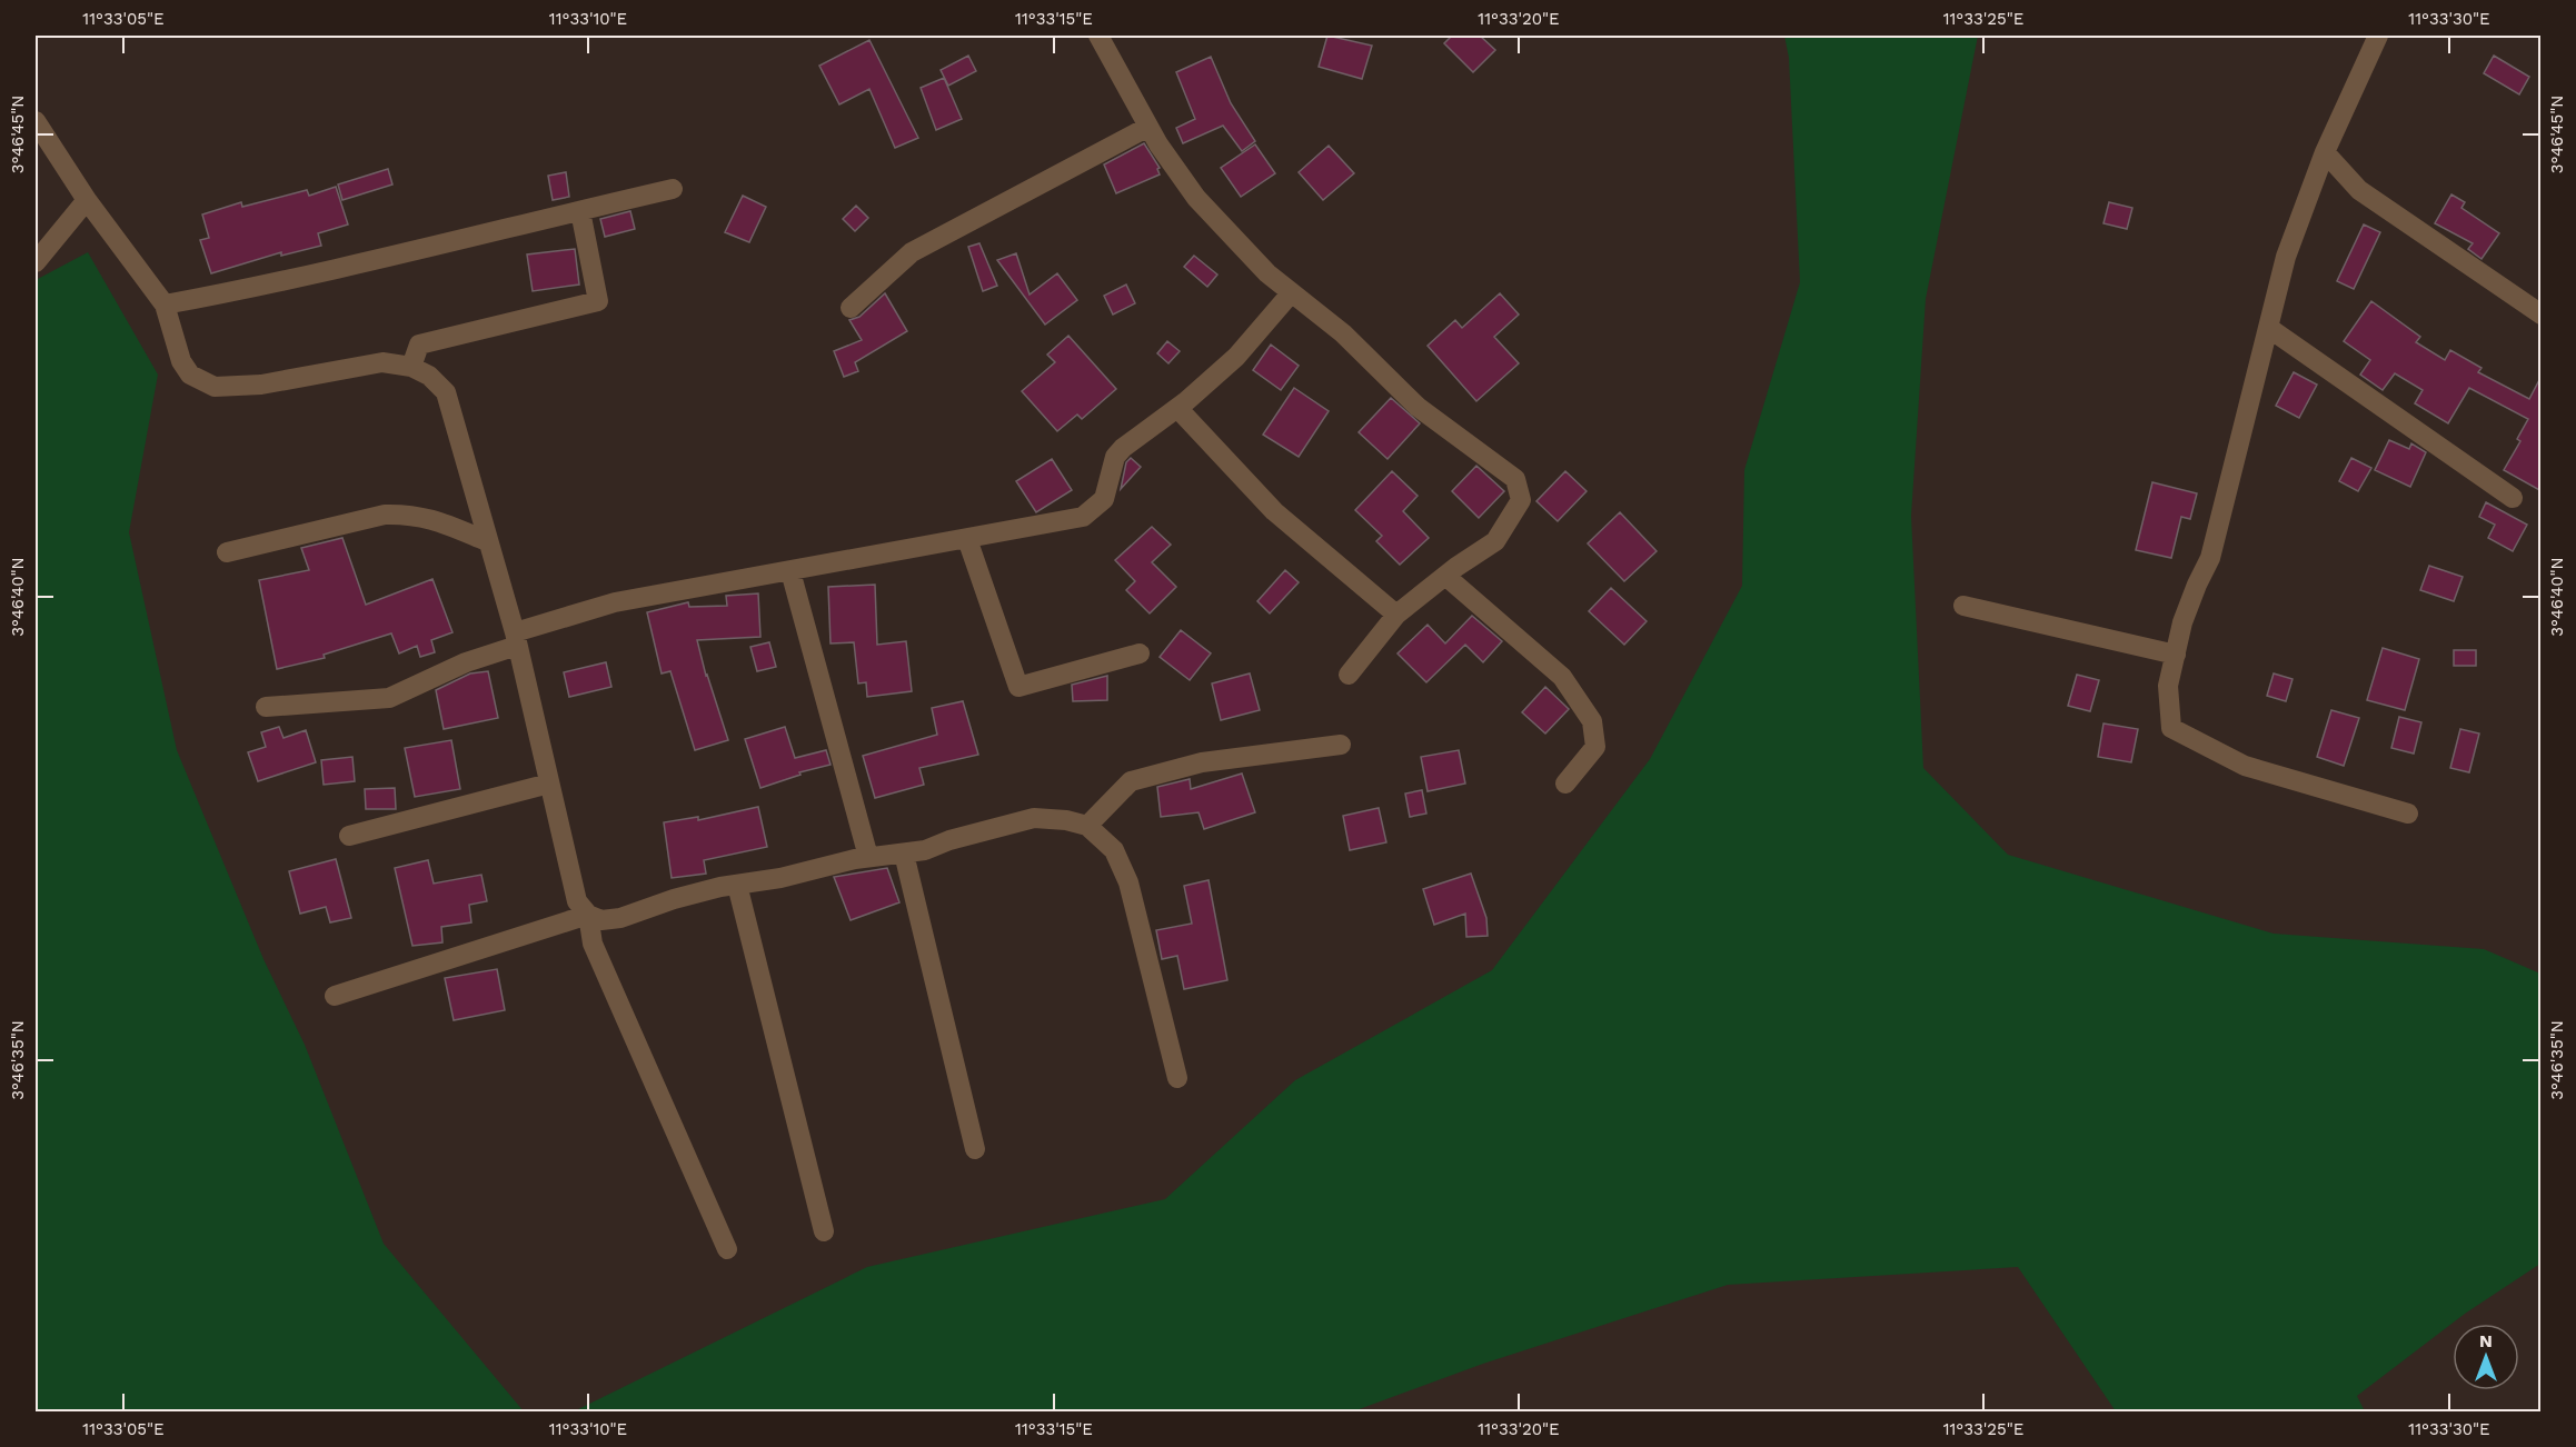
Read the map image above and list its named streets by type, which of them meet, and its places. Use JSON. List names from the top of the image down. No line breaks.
{"north":"top","coordinates":["11°33'05\"E","11°33'10\"E","11°33'15\"E","11°33'20\"E","11°33'25\"E","11°33'30\"E","3°46'45\"N","3°46'40\"N","3°46'35\"N"]}
